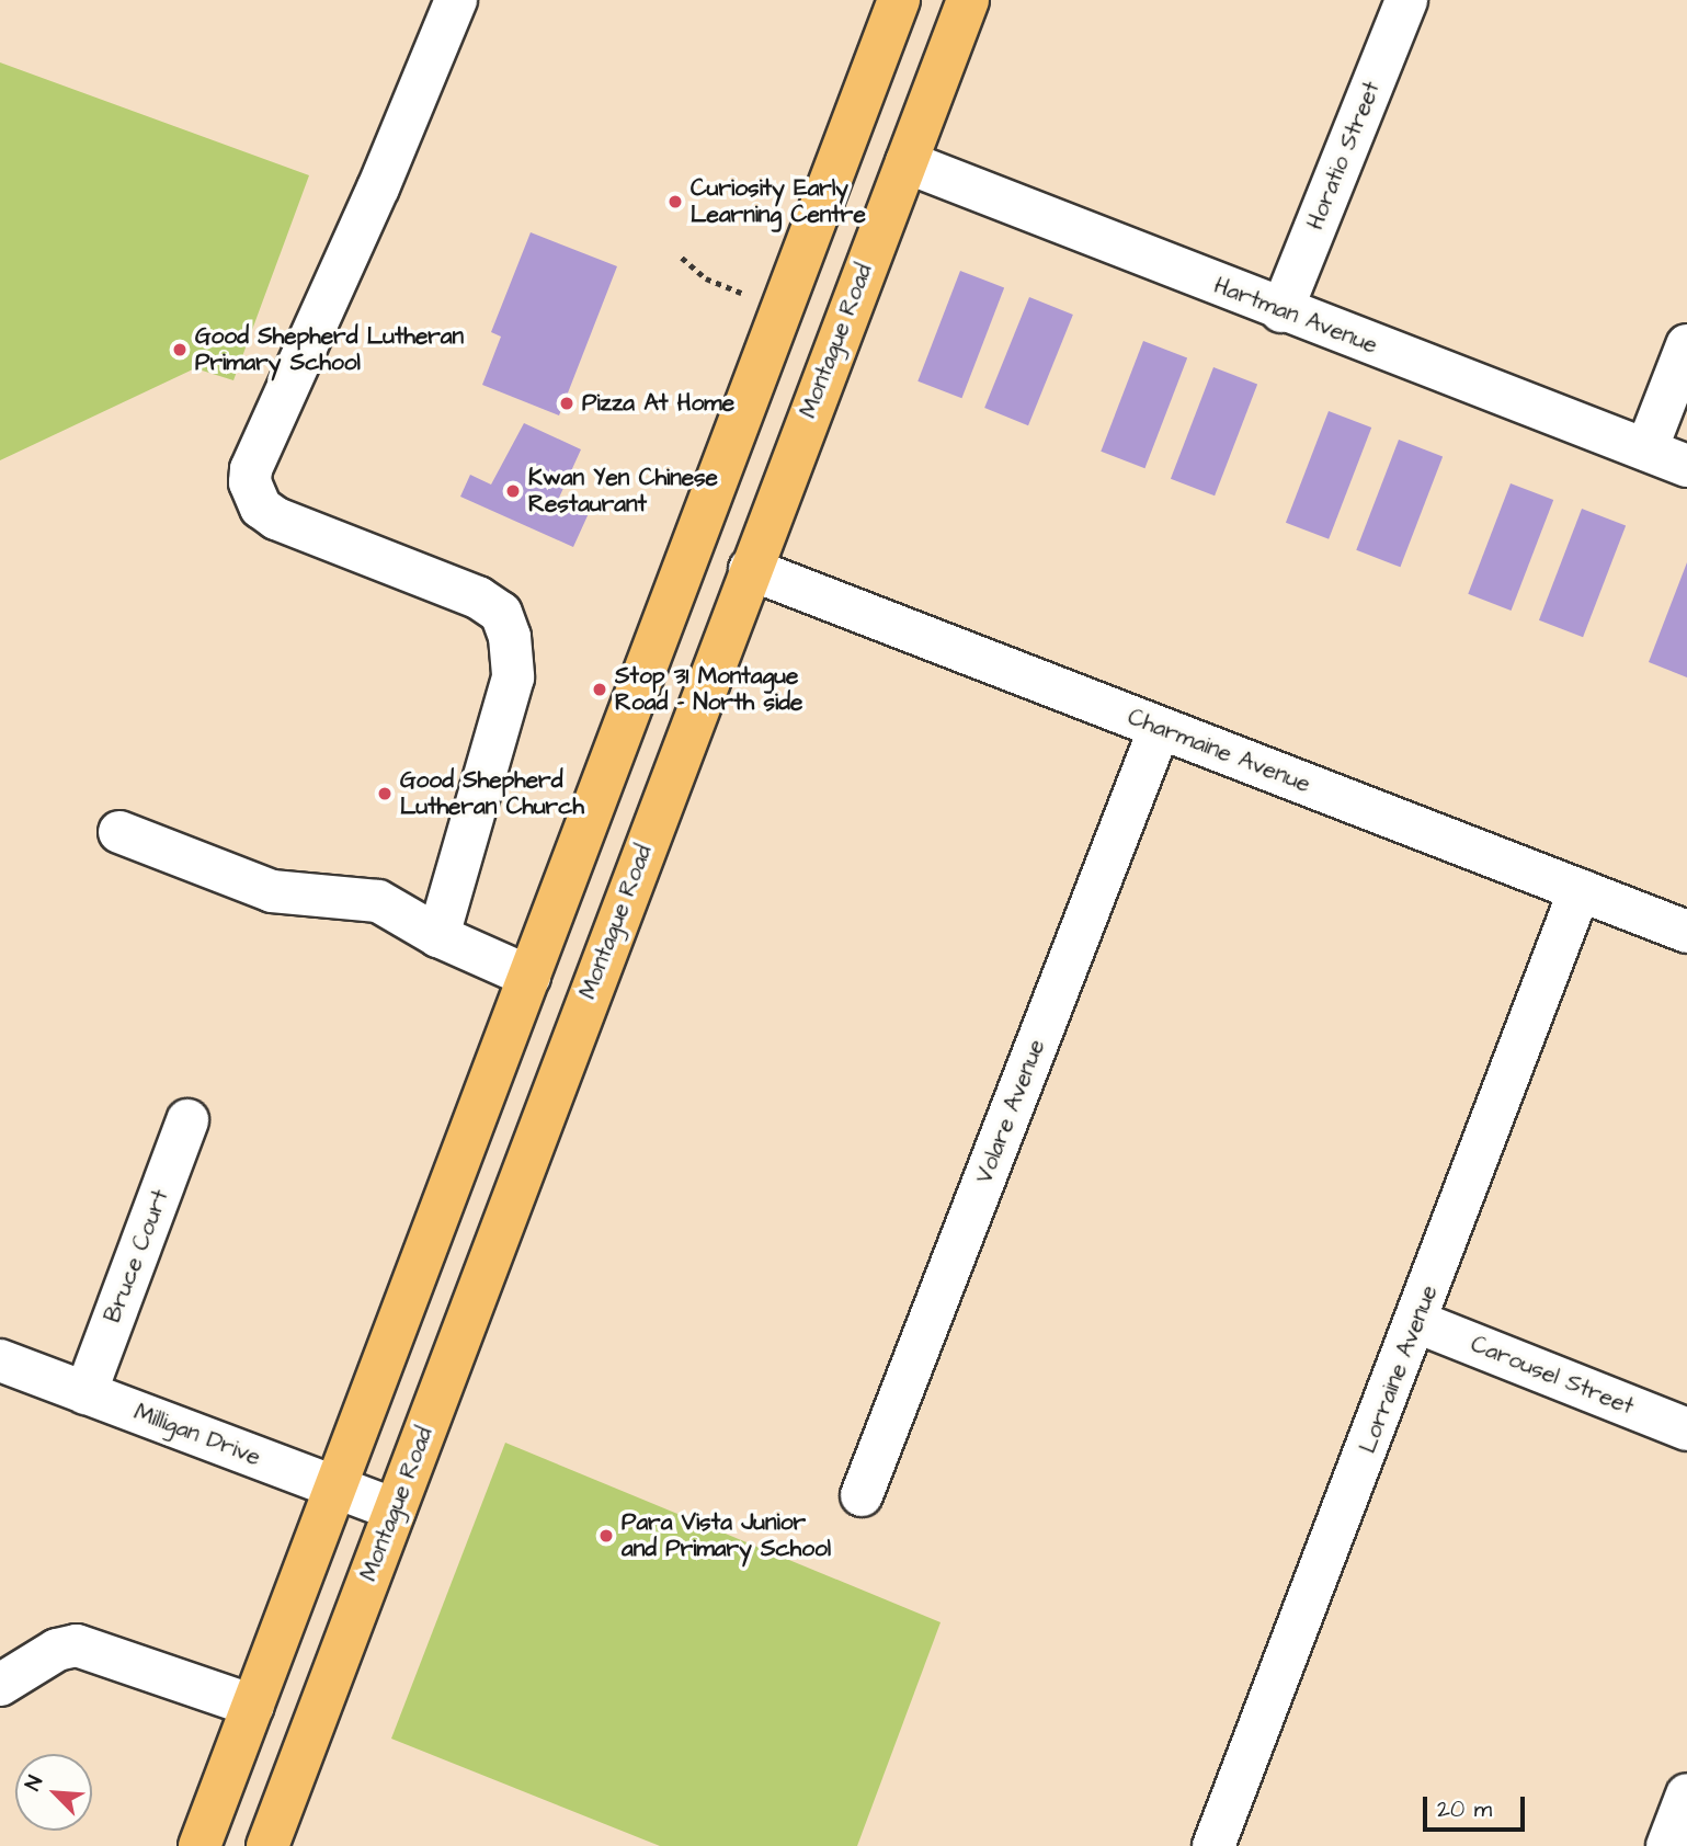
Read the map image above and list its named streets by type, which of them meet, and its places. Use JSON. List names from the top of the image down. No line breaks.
{"streets":{"main road":["Montague Road"],"street":["Horatio Street","Hartman Avenue","Charmaine Avenue","Volare Avenue","Bruce Court","Lorraine Avenue","Carousel Street","Milligan Drive"]},"crossings":[["Horatio Street","Hartman Avenue"],["Hartman Avenue","Montague Road"],["Montague Road","Charmaine Avenue"],["Montague Road","Milligan Drive"],["Charmaine Avenue","Volare Avenue"],["Charmaine Avenue","Lorraine Avenue"],["Bruce Court","Milligan Drive"],["Lorraine Avenue","Carousel Street"]],"places":["Curiosity Early Learning Centre","Good Shepherd Lutheran Primary School","Pizza At Home","Kwan Yen Chinese Restaurant","Stop 31 Montague Road - North side","Good Shepherd Lutheran Church","Para Vista Junior and Primary School"],"scale_bar":"20 m","north":"top left"}
